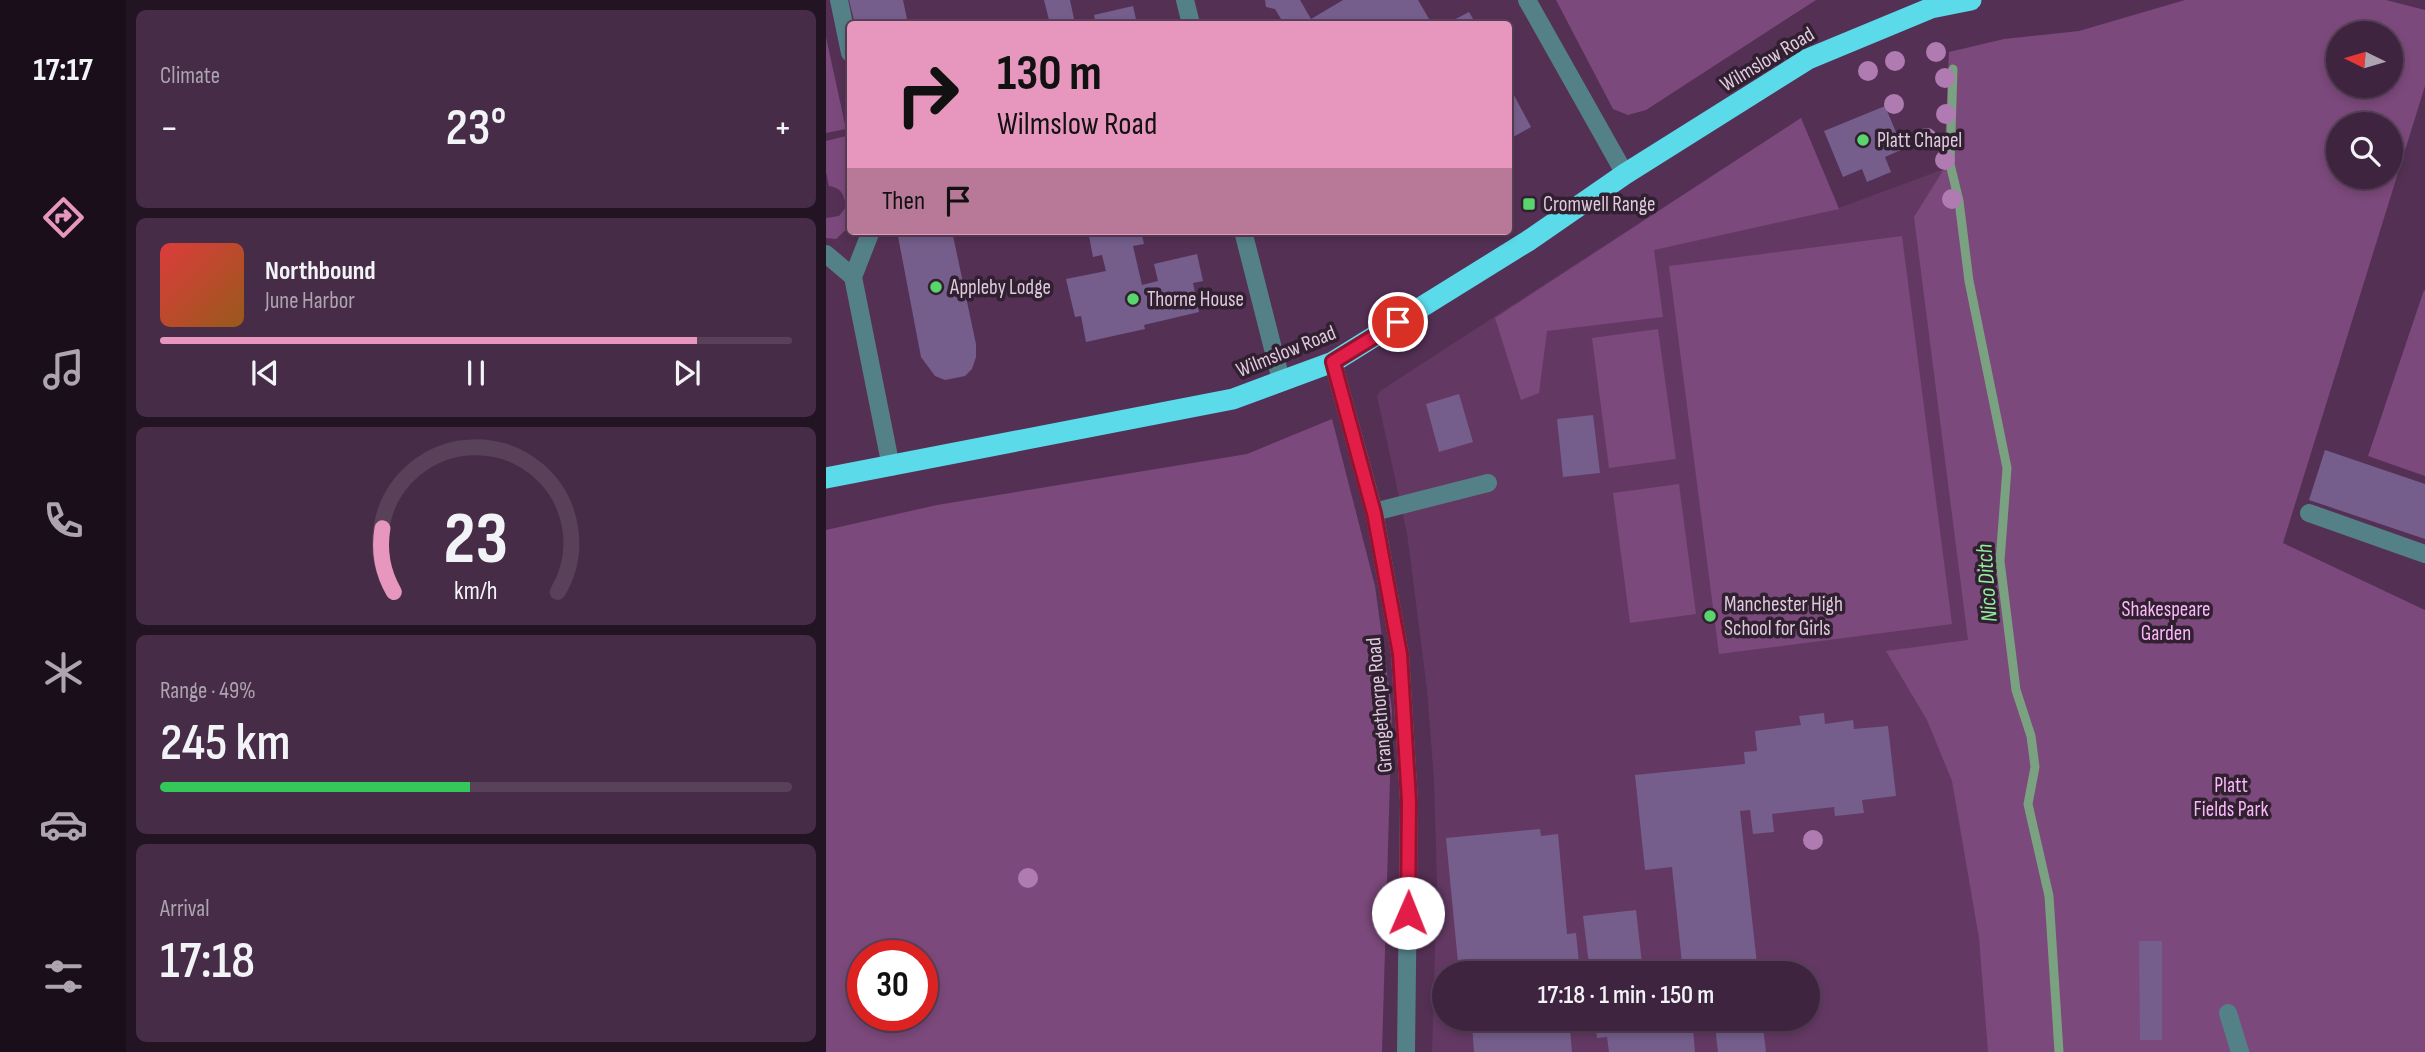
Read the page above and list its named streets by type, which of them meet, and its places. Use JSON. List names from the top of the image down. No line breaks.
{"streets":{"highway":["Wilmslow Road"],"street":["Grangethorpe Road"]},"crossings":[["Wilmslow Road","Grangethorpe Road"]],"water":["Nico Ditch"],"parks":["Shakespeare Garden","Platt Fields Park"],"places":{"other":["Platt Chapel","Appleby Lodge","Thorne House","Manchester High School for Girls"],"transit":["Cromwell Range"]},"north":"left","page":{"tabs":"17:17","tile":["Climate",["Range · 49%","245 km"],["Arrival","17:18"]],"turn":["130 m","Wilmslow Road"],"heat":["−","23°","+"],"then":"Then","song":["Northbound","June Harbor"],"limit":"30","trip":"17:18 · 1 min · 150 m","gauge":["23","km/h"]}}
